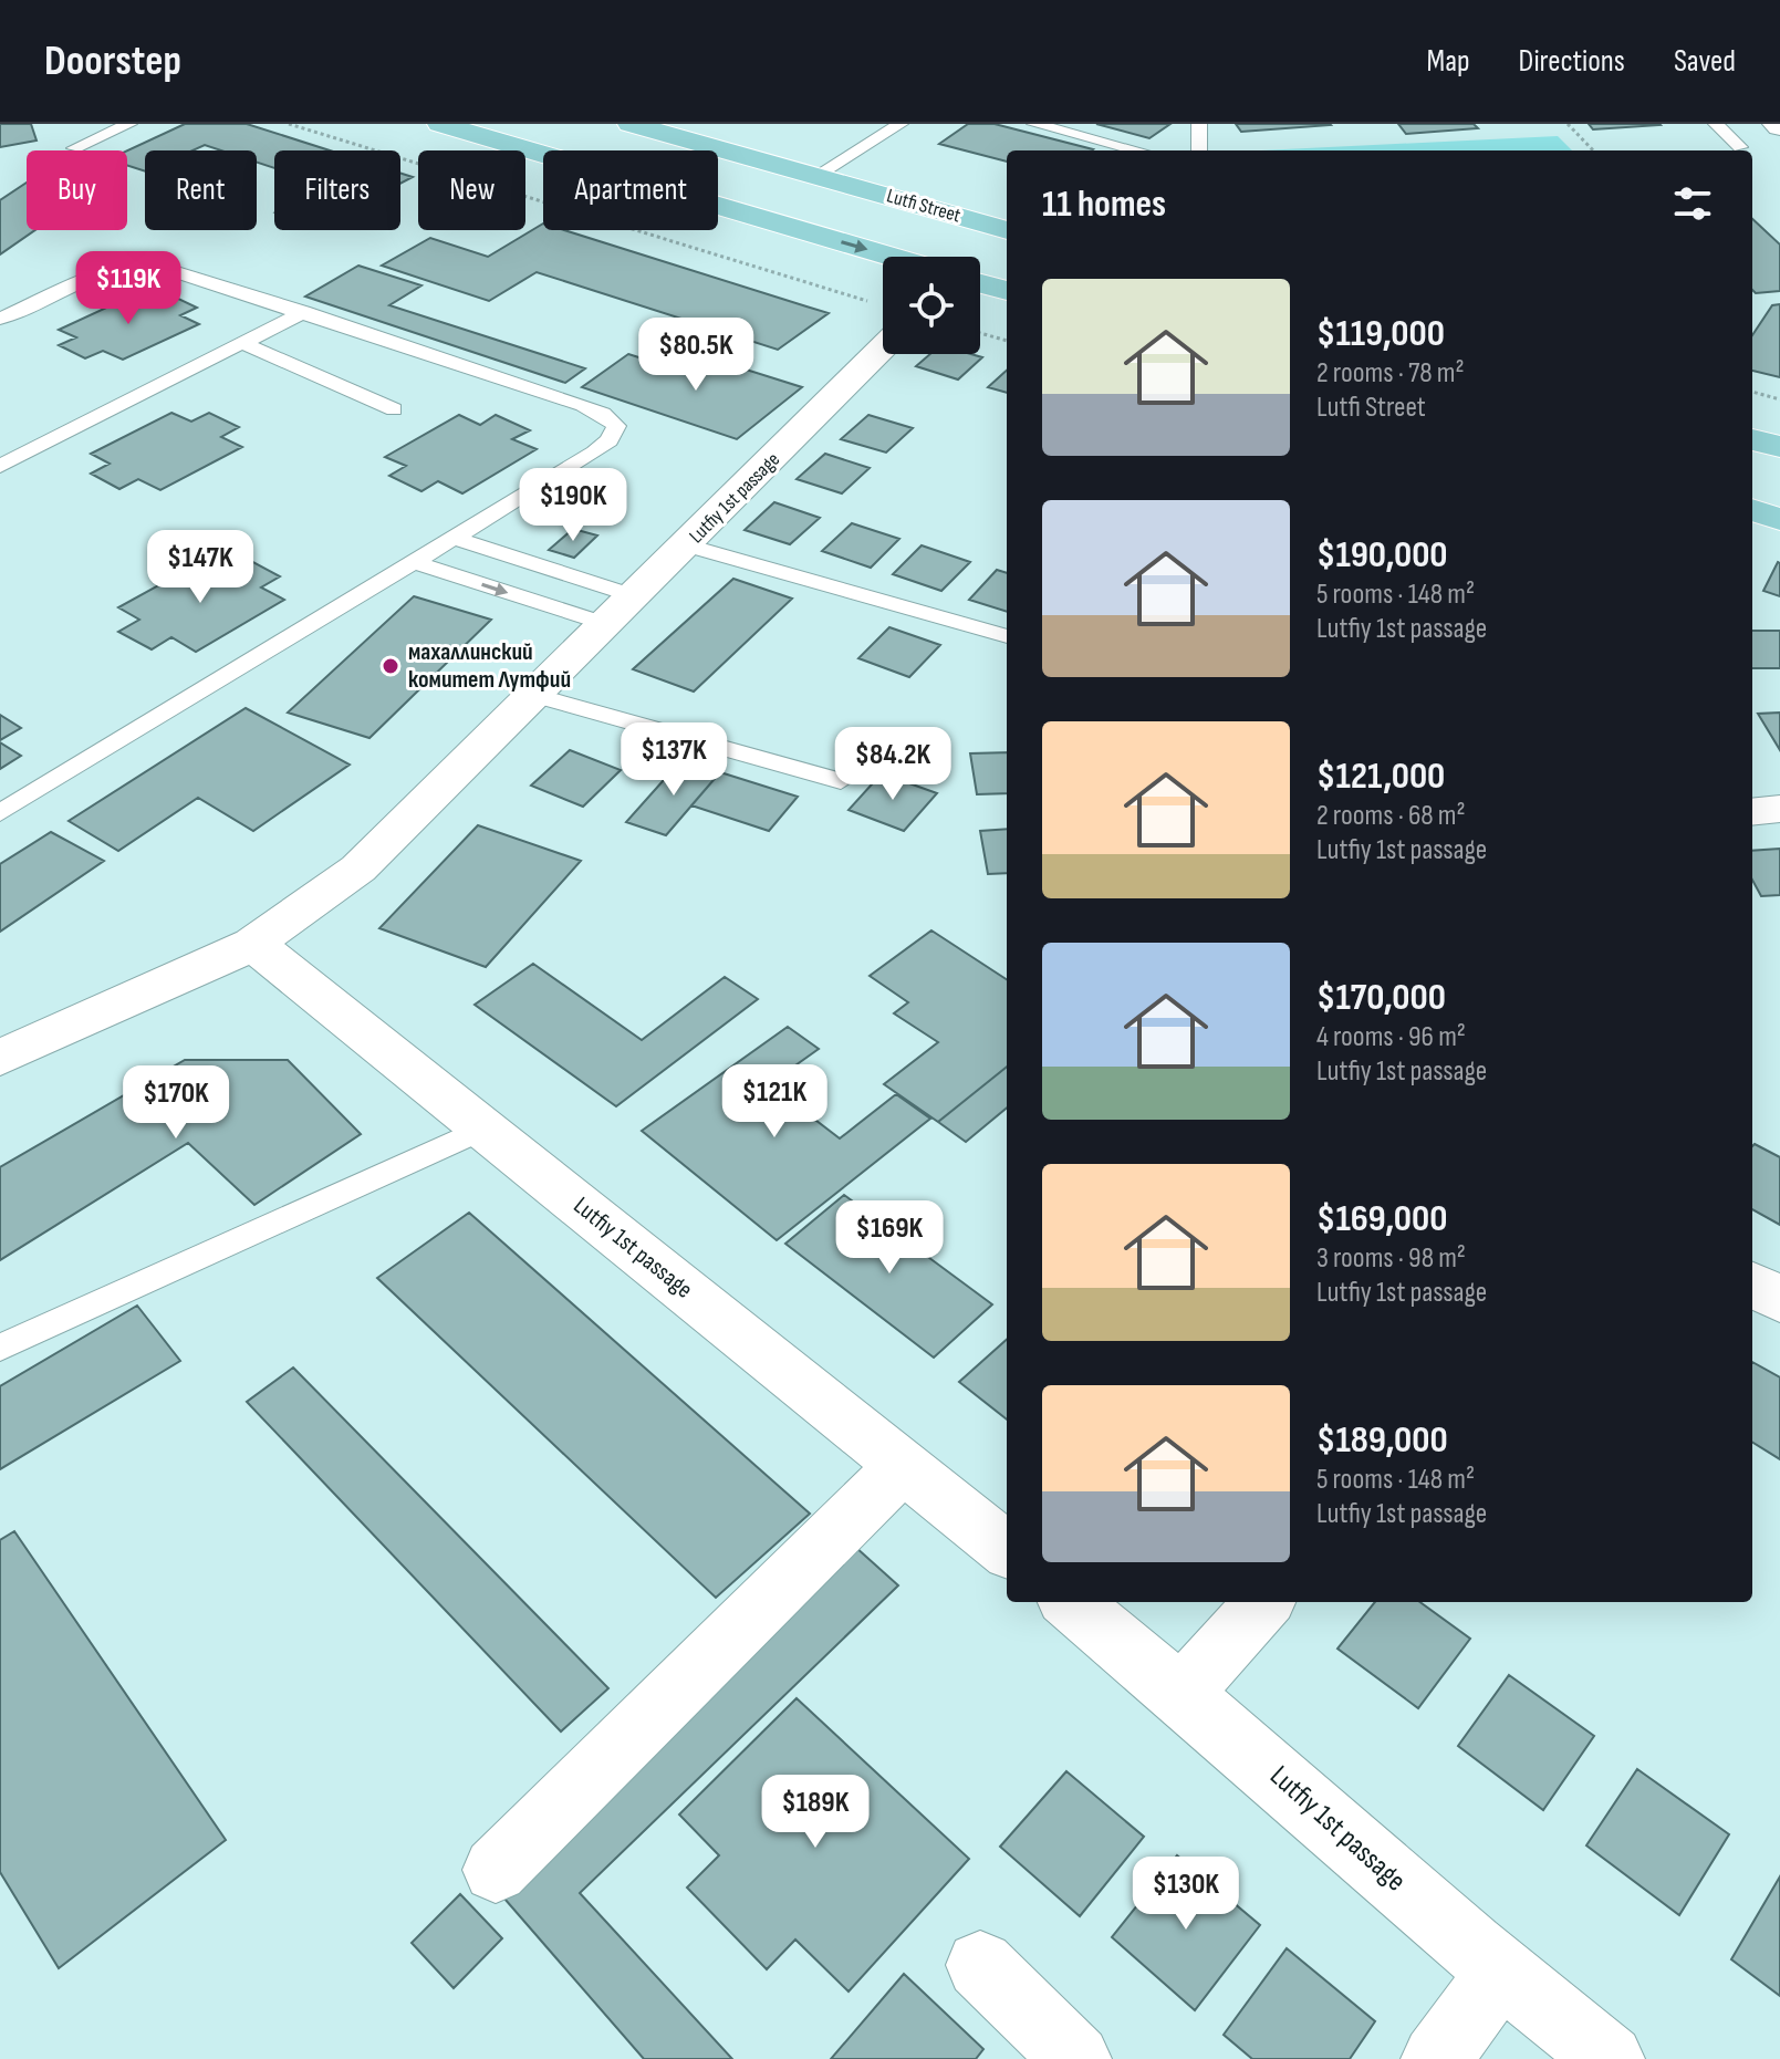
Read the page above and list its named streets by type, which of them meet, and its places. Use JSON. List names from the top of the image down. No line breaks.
{"streets":{"main road":["Lutfi Street"],"street":["Lutfiy 1st passage"]},"places":["махаллинский комитет Лутфий"],"page":{"header":"Doorstep","nav":["Map","Directions","Saved"],"chip":["Buy","Rent","Filters","New","Apartment"],"heading":"11 homes","price":["$119K","$80.5K","$190K","$147K","$137K","$84.2K","$121K","$170K","$169K","$189K","$130K"],"list":[{"name":"$119,000","note":"2 rooms · 78 m² · Lutfi Street"},{"name":"$190,000","note":"5 rooms · 148 m² · Lutfiy 1st passage"},{"name":"$121,000","note":"2 rooms · 68 m² · Lutfiy 1st passage"},{"name":"$170,000","note":"4 rooms · 96 m² · Lutfiy 1st passage"},{"name":"$169,000","note":"3 rooms · 98 m² · Lutfiy 1st passage"},{"name":"$189,000","note":"5 rooms · 148 m² · Lutfiy 1st passage"}]}}
